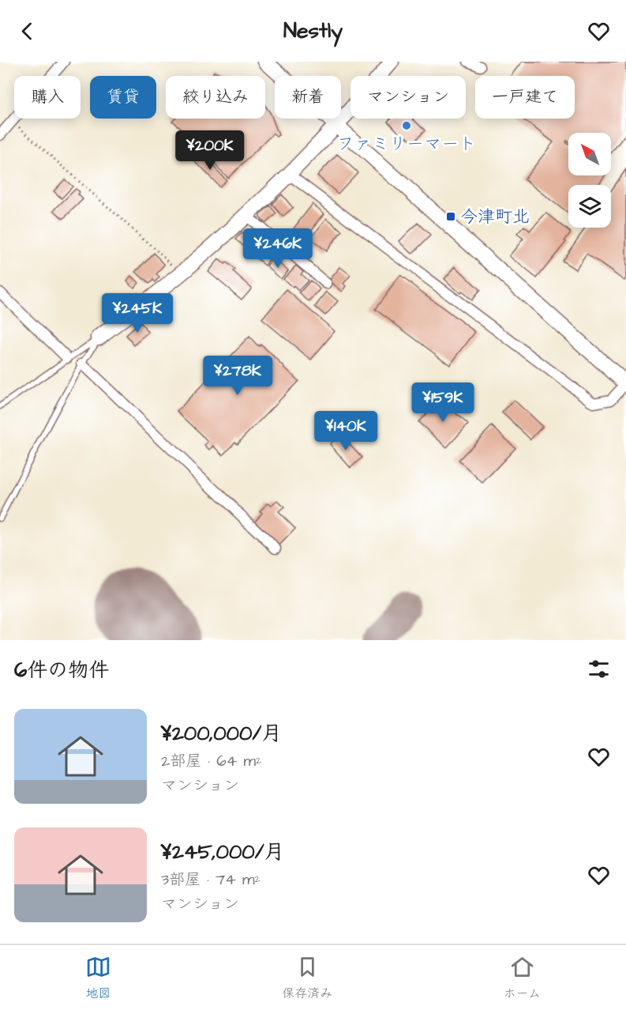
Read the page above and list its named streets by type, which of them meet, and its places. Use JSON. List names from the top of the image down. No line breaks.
{"places":{"other":["ファミリーマート"],"transit":["今津町北"]},"north":"top left","page":{"header":"Nestly","chip":["購入","賃貸","絞り込み","新着","マンション","一戸建て"],"price":["¥200K","¥246K","¥245K","¥278K","¥159K","¥140K"],"heading":"6件の物件","list":[{"name":"¥200,000/月","note":"2部屋 · 64 m² · マンション"},{"name":"¥245,000/月","note":"3部屋 · 74 m² · マンション"}],"tabs":["地図","保存済み","ホーム"]}}
